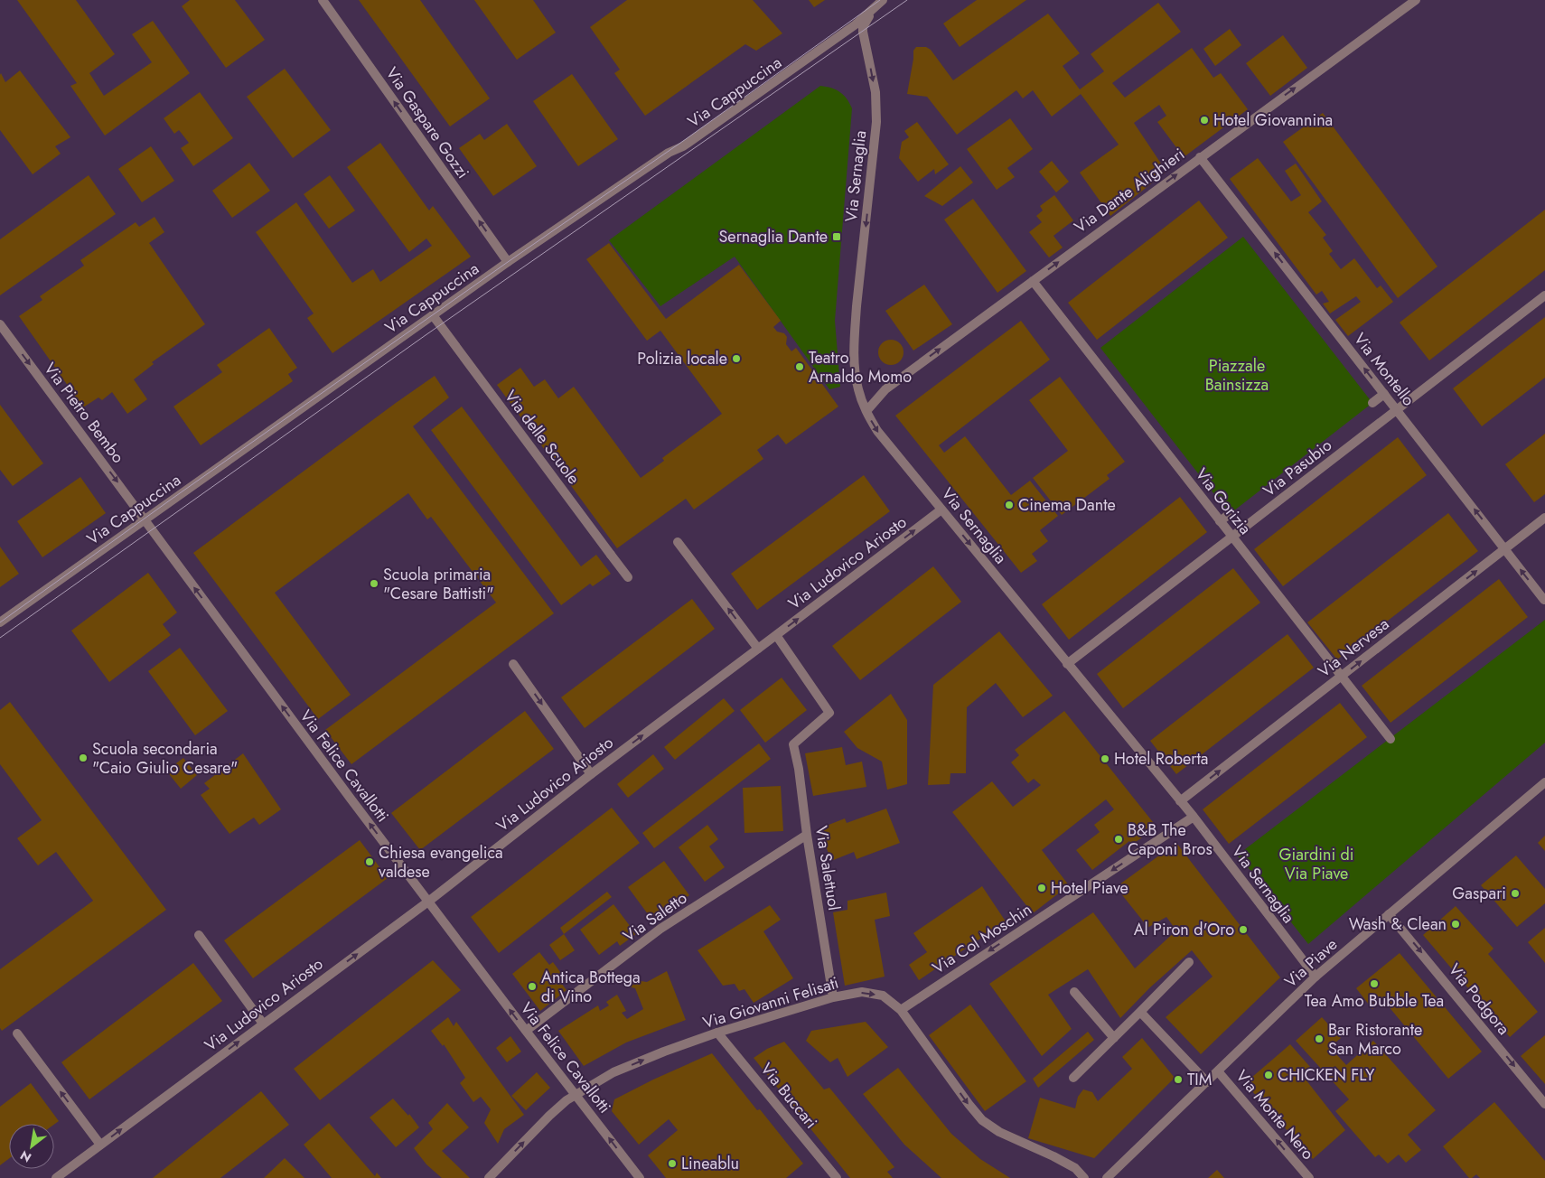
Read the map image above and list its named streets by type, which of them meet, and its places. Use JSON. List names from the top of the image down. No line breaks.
{"streets":{"street":["Via Cappuccina","Via Gaspare Gozzi","Via Sernaglia","Via Dante Alighieri","Via Montello","Via Pietro Bembo","Via delle Scuole","Via Pasubio","Via Gorizia","Via Ludovico Ariosto","Via Nervesa","Via Felice Cavallotti","Via Salettuol","Via Saletto","Via Col Moschin","Via Piave","Via Podgora","Via Giovanni Felisati","Via Buccari","Via Monte Nero"]},"crossings":[["Via Cappuccina","Via Gaspare Gozzi"],["Via Cappuccina","Via Sernaglia"],["Via Cappuccina","Via Pietro Bembo"],["Via Cappuccina","Via delle Scuole"],["Via Cappuccina","Via Felice Cavallotti"],["Via Sernaglia","Via Dante Alighieri"],["Via Sernaglia","Via Pasubio"],["Via Sernaglia","Via Ludovico Ariosto"],["Via Sernaglia","Via Nervesa"],["Via Sernaglia","Via Col Moschin"],["Via Sernaglia","Via Piave"],["Via Dante Alighieri","Via Montello"],["Via Dante Alighieri","Via Gorizia"],["Via Montello","Via Pasubio"],["Via Montello","Via Nervesa"],["Via Pietro Bembo","Via Felice Cavallotti"],["Via Pasubio","Via Gorizia"],["Via Gorizia","Via Nervesa"],["Via Ludovico Ariosto","Via Felice Cavallotti"],["Via Ludovico Ariosto","Via Salettuol"],["Via Felice Cavallotti","Via Saletto"],["Via Felice Cavallotti","Via Giovanni Felisati"],["Via Salettuol","Via Saletto"],["Via Salettuol","Via Giovanni Felisati"],["Via Col Moschin","Via Giovanni Felisati"],["Via Piave","Via Podgora"],["Via Piave","Via Monte Nero"],["Via Giovanni Felisati","Via Buccari"]],"one_way":["Via Gaspare Gozzi","Via Sernaglia","Via Dante Alighieri","Via Montello","Via Pietro Bembo","Via Ludovico Ariosto","Via Nervesa","Via Felice Cavallotti","Via Col Moschin","Via Podgora","Via Monte Nero"],"parks":["Piazzale Bainsizza","Giardini di Via Piave"],"places":{"other":["Hotel Giovannina","Polizia locale","Teatro Arnaldo Momo","Cinema Dante","Scuola primaria \"Cesare Battisti\"","Scuola secondaria \"Caio Giulio Cesare\"","Hotel Roberta","B&B The Caponi Bros","Chiesa evangelica valdese","Hotel Piave","Gaspari","Wash & Clean","Al Piron d'Oro","Tea Amo Bubble Tea","Antica Bottega di Vino","Bar Ristorante San Marco","CHICKEN FLY","TIM","Lineablu"],"transit":["Sernaglia Dante"]},"north":"bottom left"}
